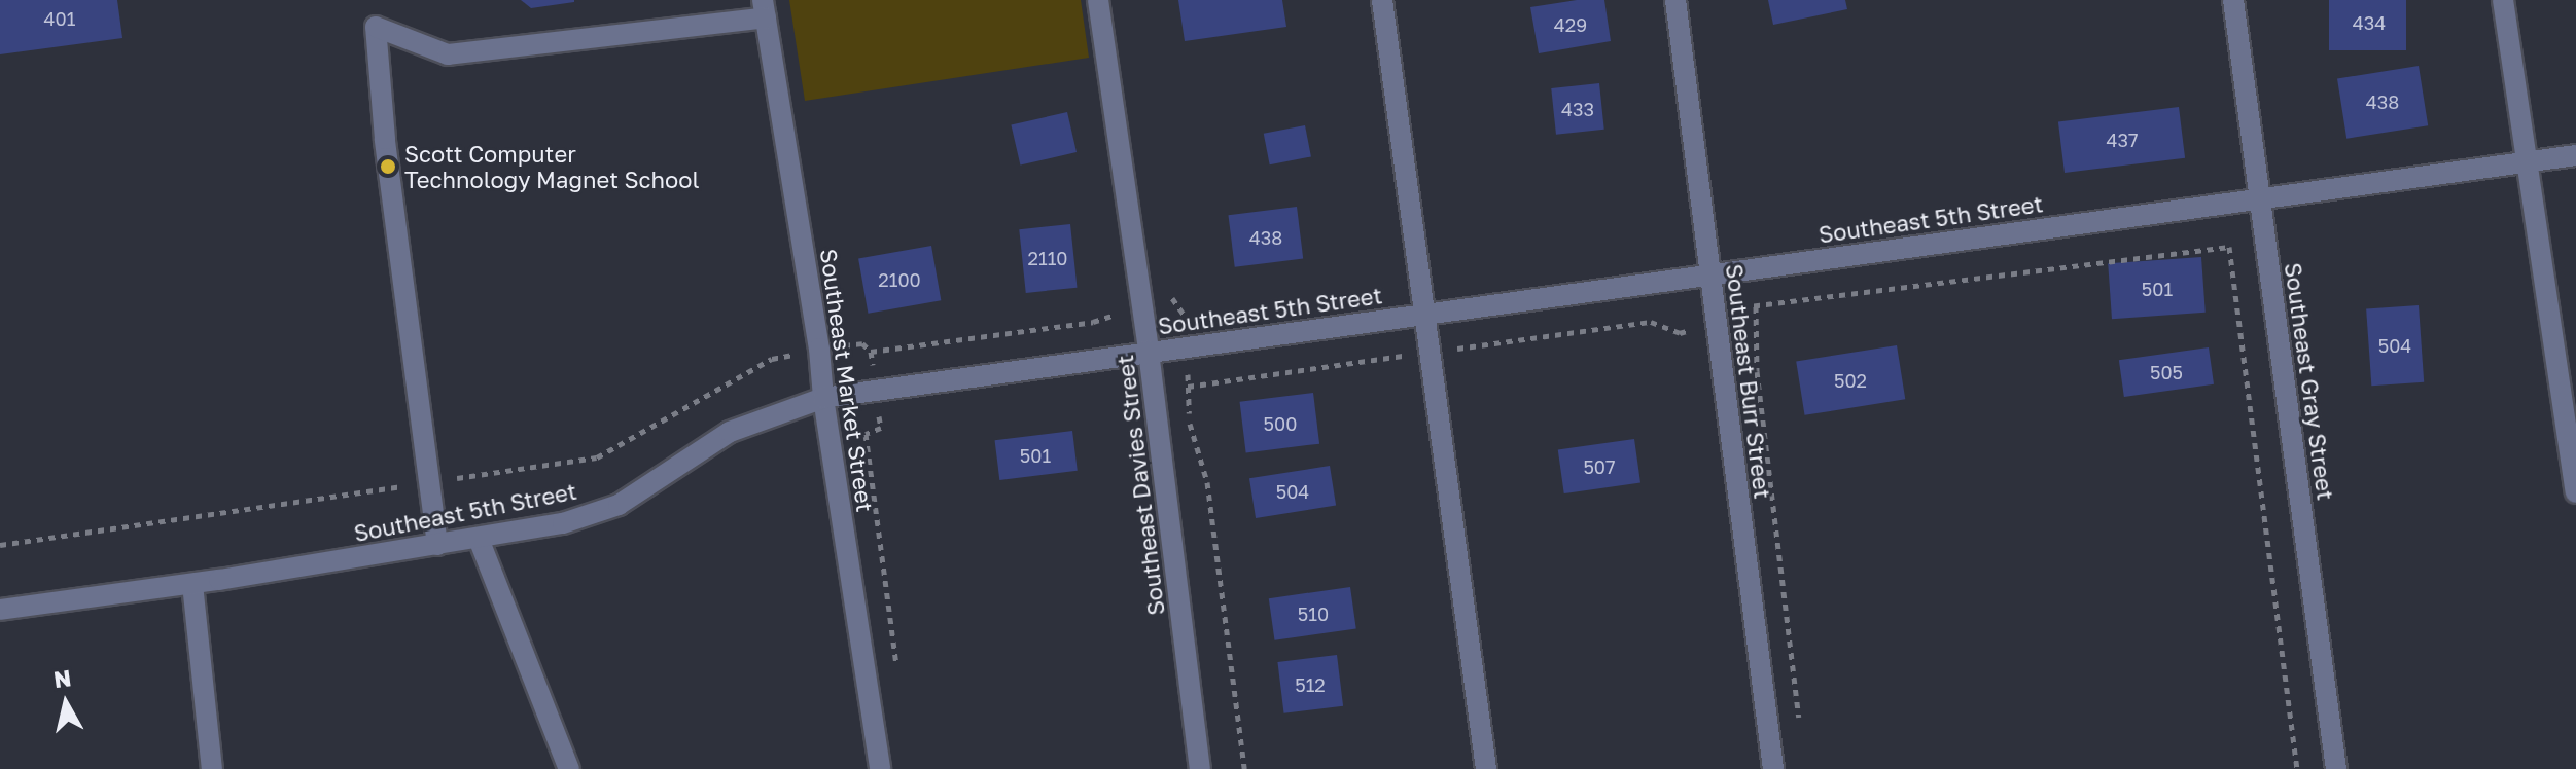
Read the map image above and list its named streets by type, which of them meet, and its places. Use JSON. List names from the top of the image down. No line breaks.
{"streets":{"street":["Southeast 5th Street","Southeast Market Street","Southeast Burr Street","Southeast Gray Street","Southeast Davies Street"]},"crossings":[["Southeast 5th Street","Southeast Market Street"],["Southeast 5th Street","Southeast Burr Street"],["Southeast 5th Street","Southeast Gray Street"],["Southeast 5th Street","Southeast Davies Street"]],"places":["Scott Computer Technology Magnet School"],"house_numbers":["401","434","429","438","433","437","438","2110","2100","501","504","505","502","500","501","507","504","510","512"],"north":"top"}
